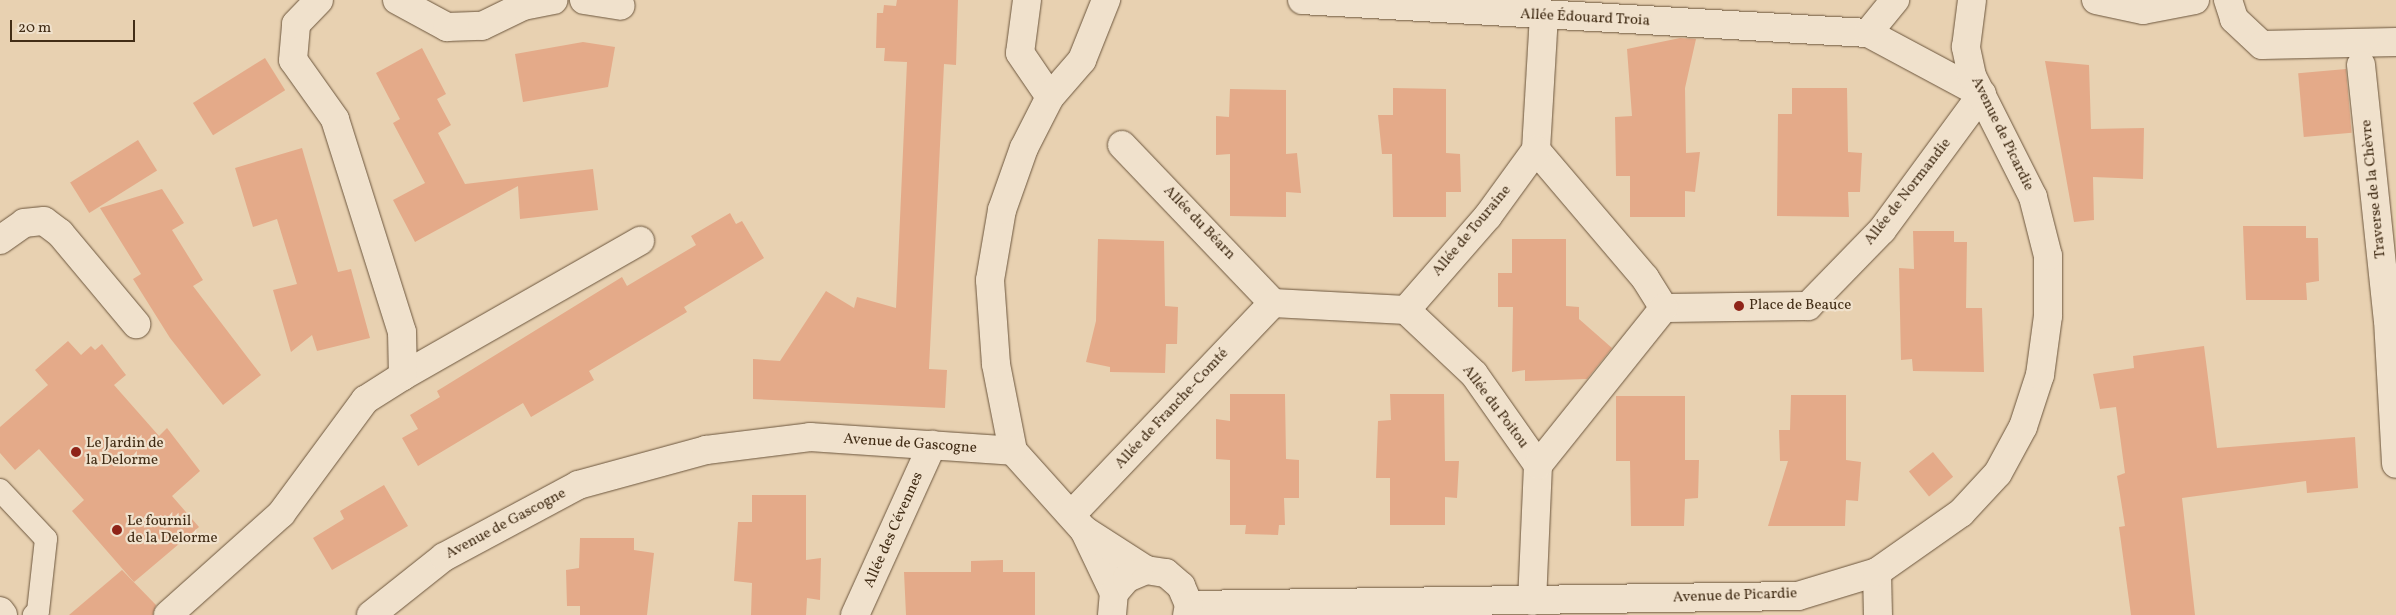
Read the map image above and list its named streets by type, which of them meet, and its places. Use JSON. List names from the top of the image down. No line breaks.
{"streets":{"street":["Allée Édouard Troia","Avenue de Picardie","Traverse de la Chèvre","Allée de Normandie","Allée du Béarn","Allée de Touraine","Allée du Poitou","Allée de Franche-Comté","Avenue de Gascogne","Allée des Cévennes"]},"crossings":[["Allée Édouard Troia","Avenue de Picardie"],["Allée Édouard Troia","Allée de Normandie"],["Avenue de Picardie","Allée de Normandie"],["Allée de Normandie","Allée du Poitou"],["Allée du Béarn","Allée de Franche-Comté"],["Allée de Touraine","Allée du Poitou"],["Avenue de Gascogne","Allée des Cévennes"]],"places":["Place de Beauce","Le Jardin de la Delorme","Le fournil de la Delorme"],"scale_bar":"20 m"}
